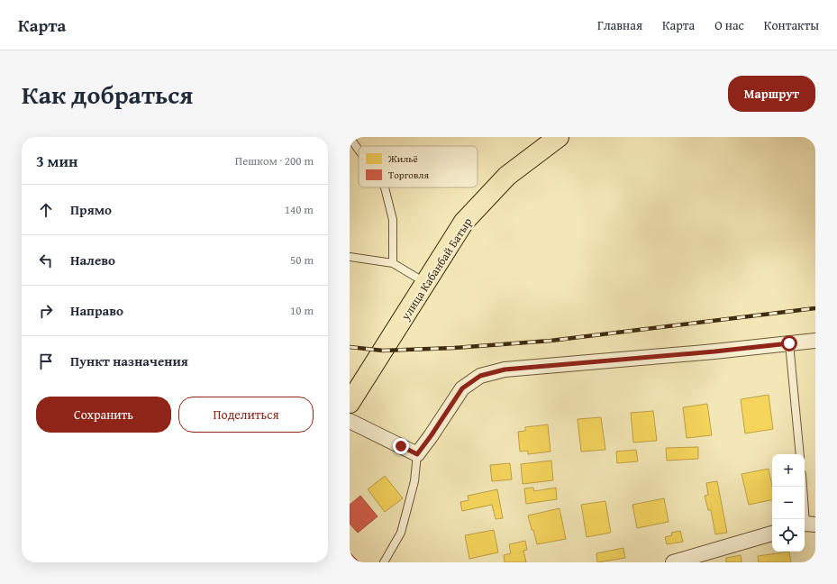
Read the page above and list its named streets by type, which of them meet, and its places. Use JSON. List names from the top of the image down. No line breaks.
{"streets":{"main road":["улица Кабанбай Батыр"]},"legend":["Жильё","Торговля"],"page":{"header":"Карта","nav":["Главная","Карта","О нас","Контакты"],"title":"Как добраться","buttons":["Маршрут",["Сохранить","Поделиться"]],"heading":["3 мин","Пешком · 200 m"],"list":[["Прямо","140 m"],["Налево","50 m"],["Направо","10 m"],"Пункт назначения"],"map_buttons":["+","−"]}}
